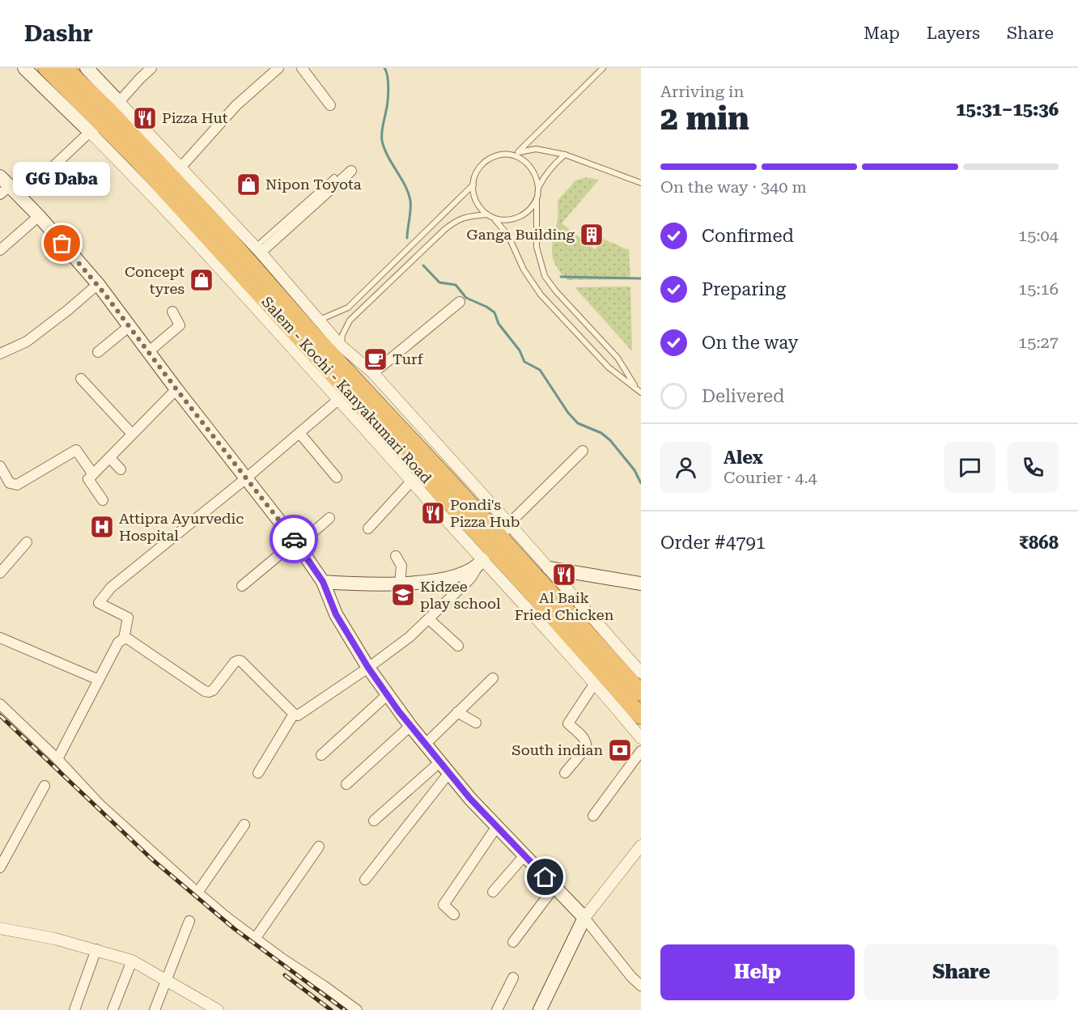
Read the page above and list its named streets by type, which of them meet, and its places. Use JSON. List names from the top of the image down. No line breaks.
{"streets":{"highway":["Salem - Kochi - Kanyakumari Road"]},"places":{"restaurant":["Pizza Hut","Pondi's Pizza Hub","Al Baik Fried Chicken"],"shop":["Nipon Toyota","Concept tyres"],"building":["Ganga Building"],"other":["GG Daba"],"cafe":["Turf"],"hospital":["Attipra Ayurvedic Hospital"],"school or university":["Kidzee play school"],"bank":["South indian"]},"page":{"header":"Dashr","nav":["Map","Layers","Share"],"heading":["2 min","Arriving in","15:31–15:36"],"panel":["Alex","Courier · 4.4","Order #4791","₹868"],"bar":"On the way · 340 m","bubble":"GG Daba","list":[["Confirmed","15:04"],["Preparing","15:16"],["On the way","15:27"],"Delivered"],"buttons":["Help","Share"]}}
